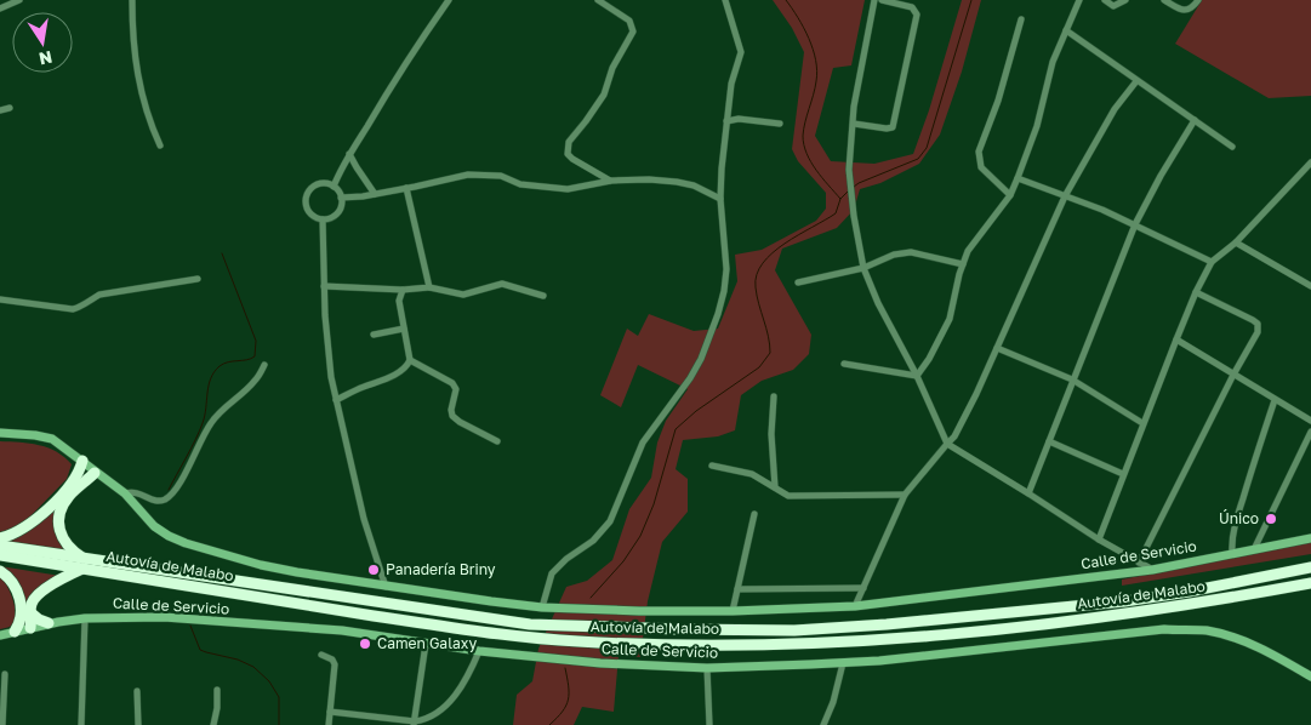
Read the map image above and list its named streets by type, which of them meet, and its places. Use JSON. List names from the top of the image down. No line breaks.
{"streets":{"highway":["Autovía de Malabo"],"street":["Calle de Servicio"]},"places":["Único","Panadería Briny","Camen Galaxy"],"north":"bottom"}
